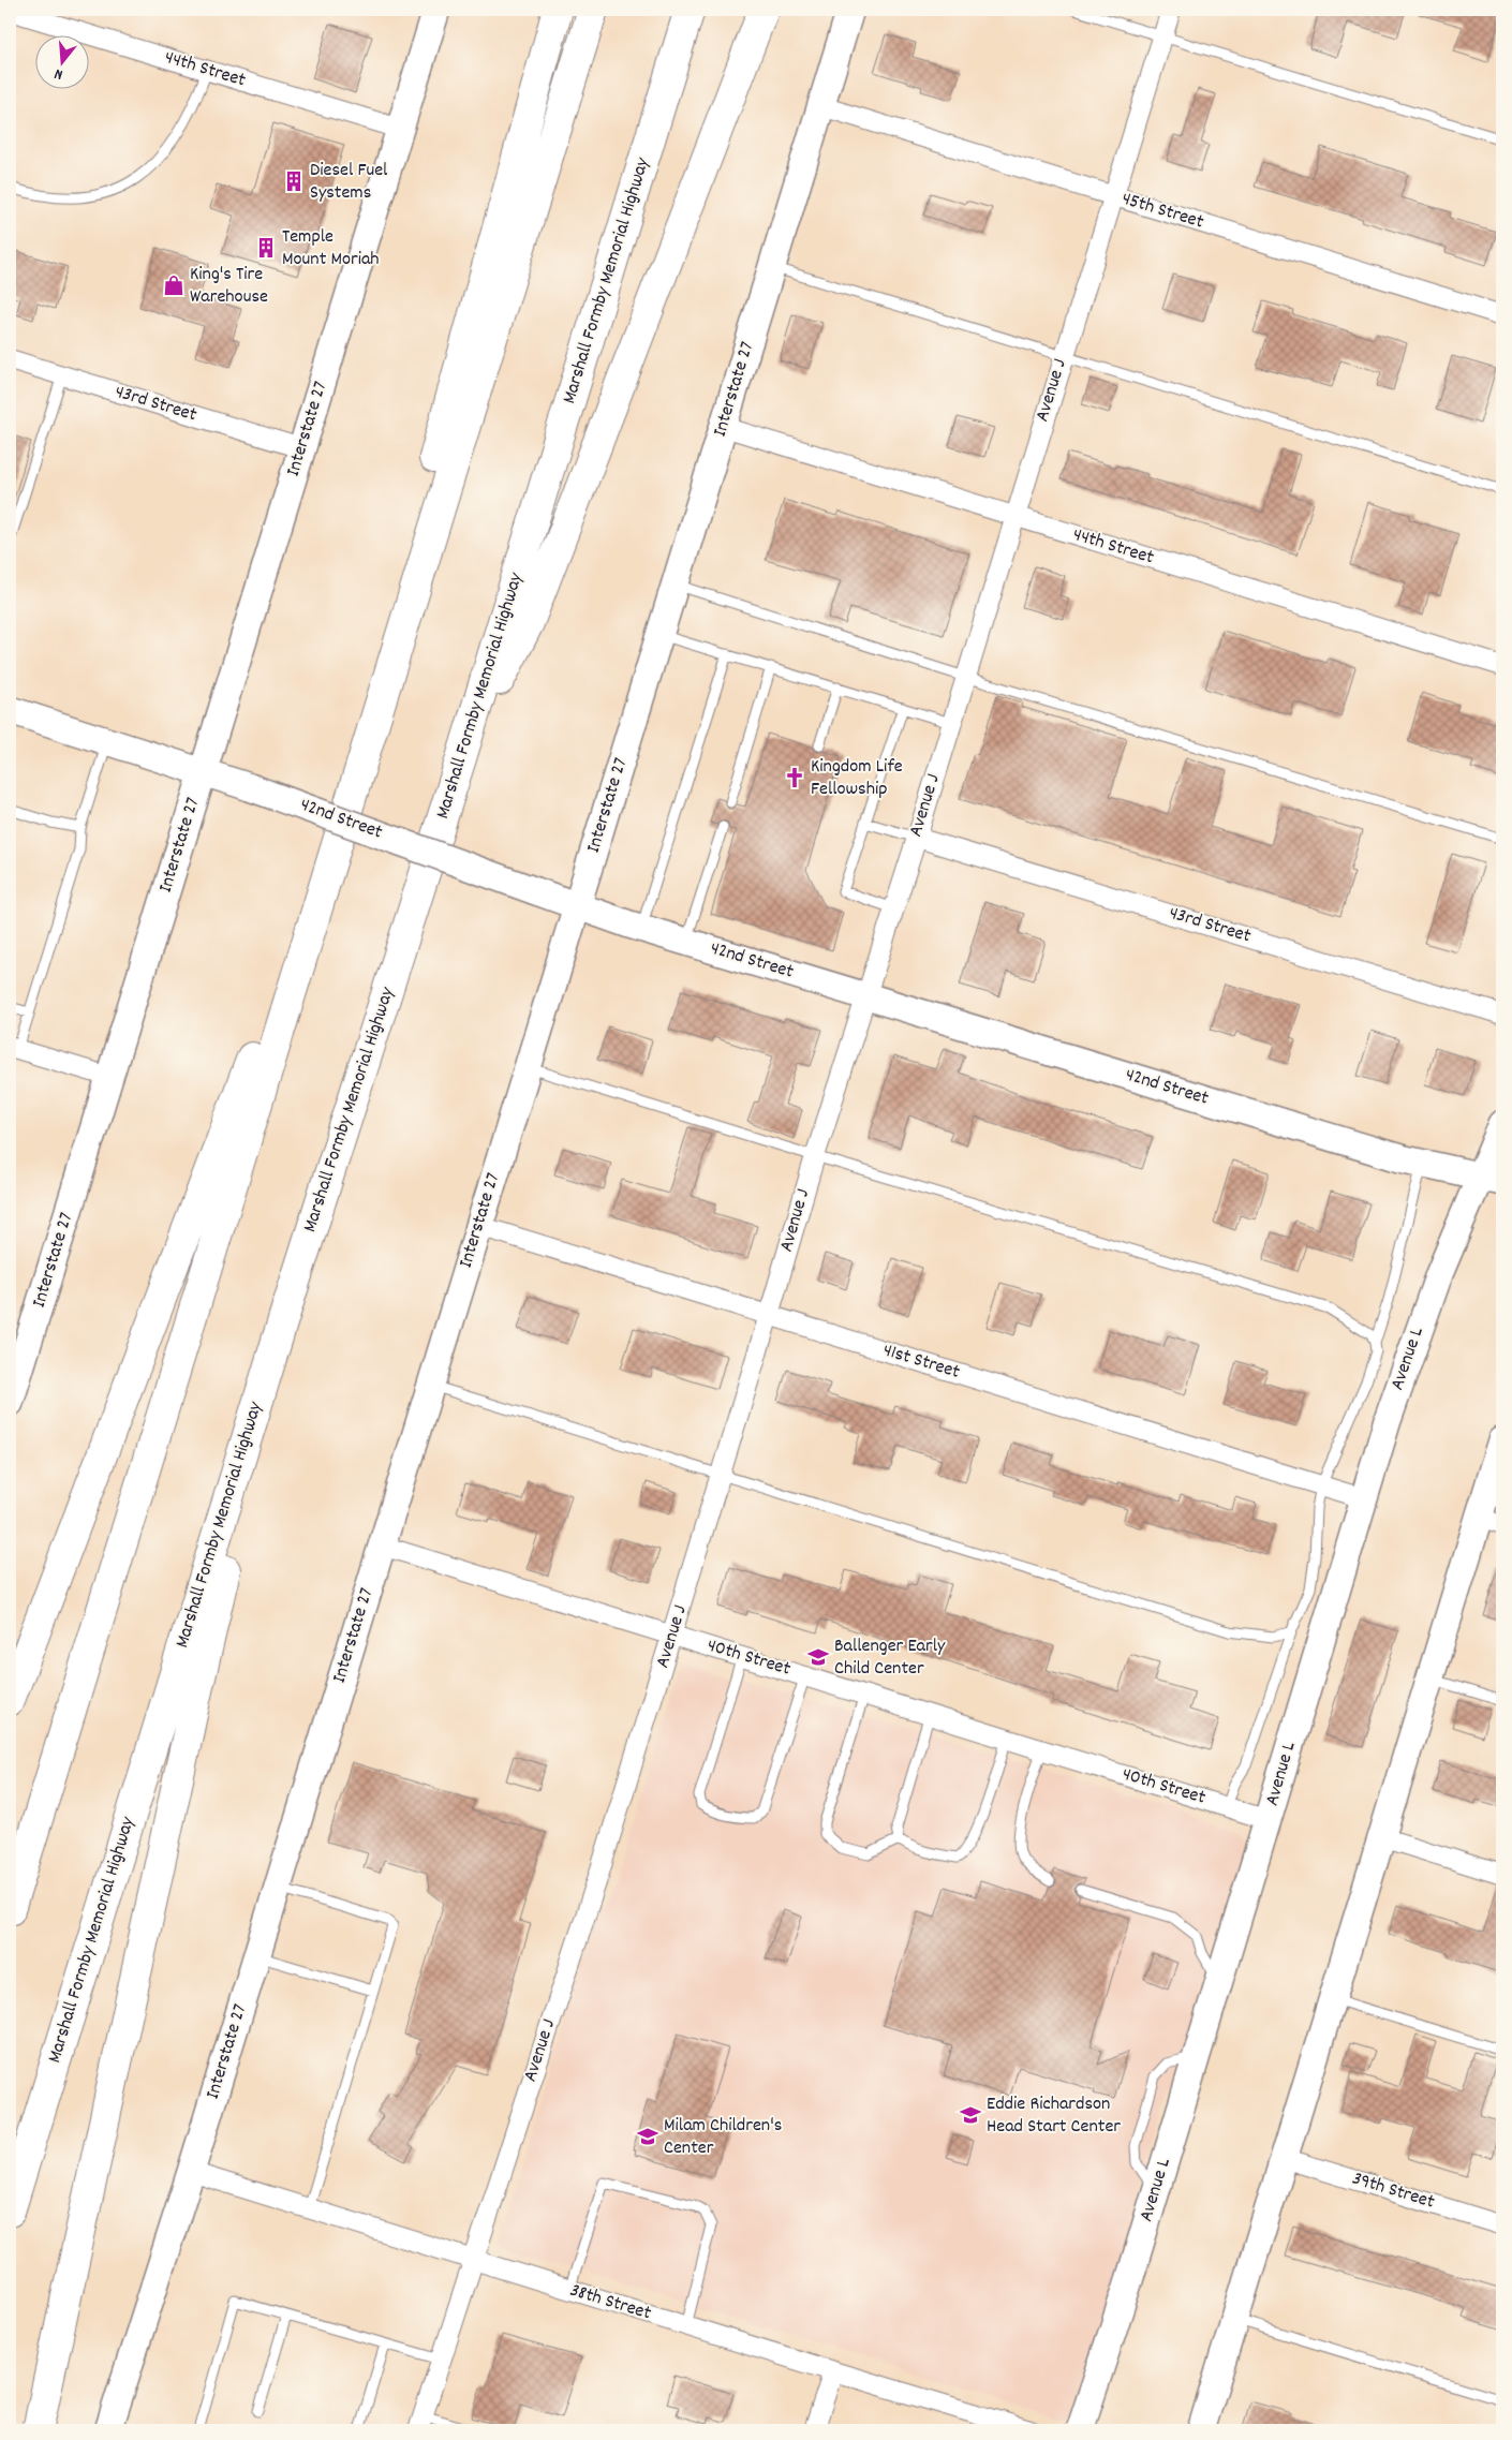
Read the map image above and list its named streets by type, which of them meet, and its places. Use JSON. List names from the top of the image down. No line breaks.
{"streets":{"highway":["Marshall Formby Memorial Highway"],"main road":["Interstate 27","42nd Street","Avenue L"],"street":["44th Street","45th Street","Avenue J","43rd Street","41st Street","40th Street","39th Street","38th Street"]},"crossings":[["44th Street","Interstate 27"],["44th Street","Avenue J"],["45th Street","Interstate 27"],["45th Street","Avenue J"],["Interstate 27","43rd Street"],["Interstate 27","42nd Street"],["Interstate 27","41st Street"],["Interstate 27","40th Street"],["Interstate 27","38th Street"],["Avenue J","43rd Street"],["Avenue J","42nd Street"],["Avenue J","41st Street"],["Avenue J","40th Street"],["Avenue J","38th Street"],["42nd Street","Avenue L"],["Avenue L","41st Street"],["Avenue L","40th Street"]],"places":{"building":["Diesel Fuel Systems","Temple Mount Moriah"],"shop":["King's Tire Warehouse"],"church":["Kingdom Life Fellowship"],"school or university":["Ballenger Early Child Center","Eddie Richardson Head Start Center","Milam Children's Center"]},"north":"bottom"}
